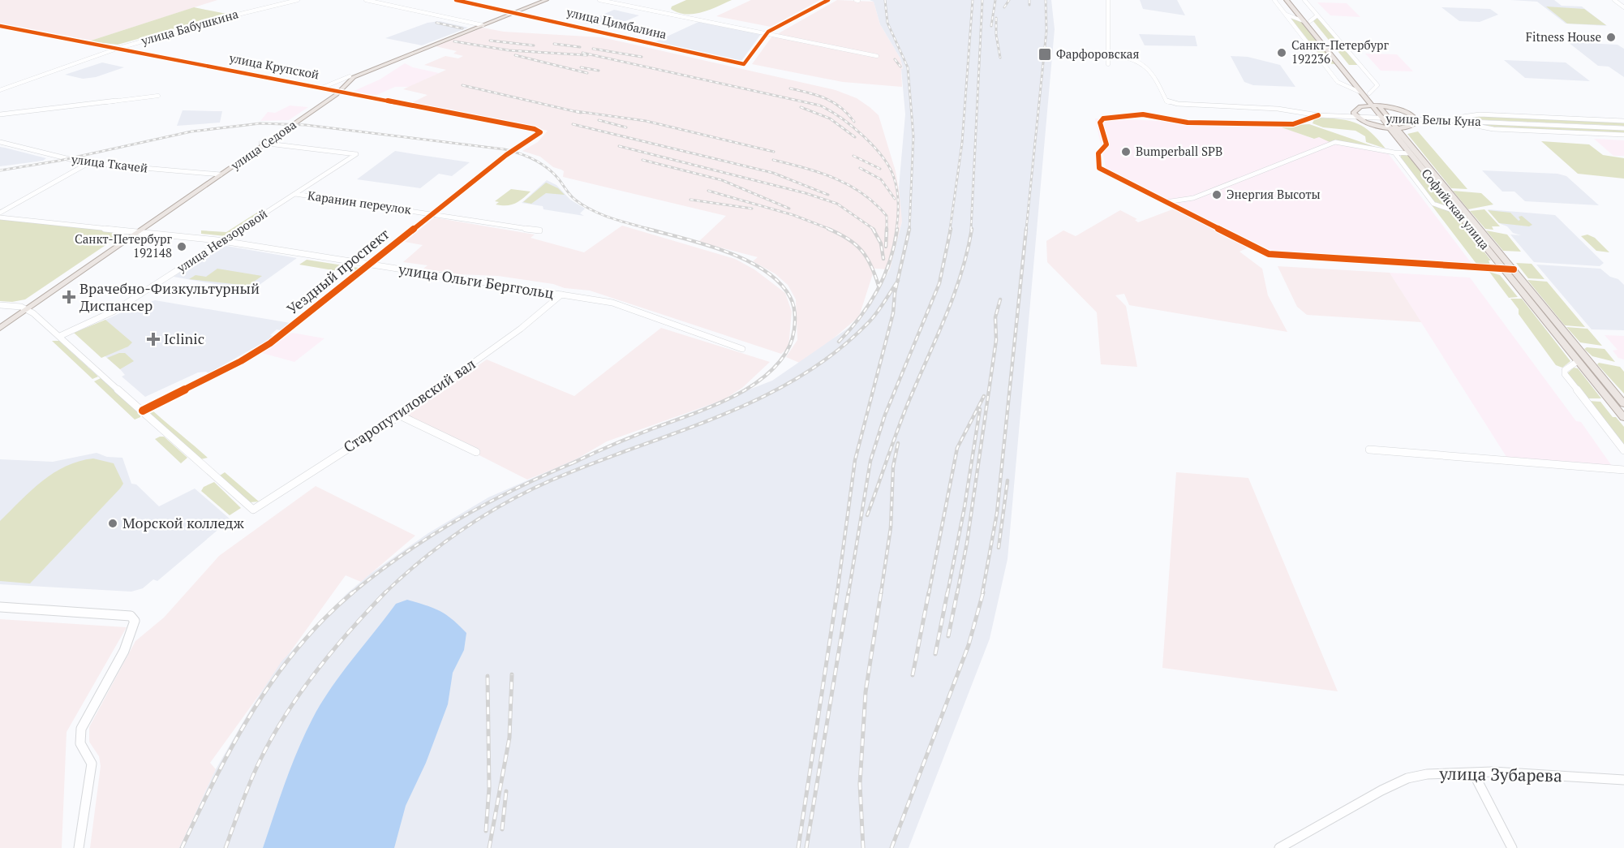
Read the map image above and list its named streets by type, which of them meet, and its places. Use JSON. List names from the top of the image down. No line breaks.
{"streets":{"main road":["улица Седова","Софийская улица"],"street":["улица Цимбалина","улица Бабушкина","улица Крупской","улица Белы Куна","улица Ткачей","Каранин переулок","улица Невзоровой","Уездный проспект","улица Ольги Берггольц","Старопутиловский вал","улица Зубарева"]},"crossings":[["улица Цимбалина","улица Седова"],["улица Бабушкина","улица Крупской"],["улица Крупской","улица Седова"],["улица Крупской","Уездный проспект"],["улица Белы Куна","Софийская улица"],["улица Седова","улица Ткачей"],["улица Седова","улица Невзоровой"],["улица Седова","улица Ольги Берггольц"],["Каранин переулок","улица Невзоровой"],["Каранин переулок","Уездный проспект"],["улица Невзоровой","улица Ольги Берггольц"],["Уездный проспект","улица Ольги Берггольц"],["Уездный проспект","Старопутиловский вал"],["улица Ольги Берггольц","Старопутиловский вал"]],"places":{"other":["Fitness House","Санкт-Петербург 192236","Bumperball SPB","Энергия Высоты","Санкт-Петербург 192148","Морской колледж"],"transit":["Фарфоровская"],"health":["Врачебно-Физкультурный Диспансер","Iclinic"]}}
